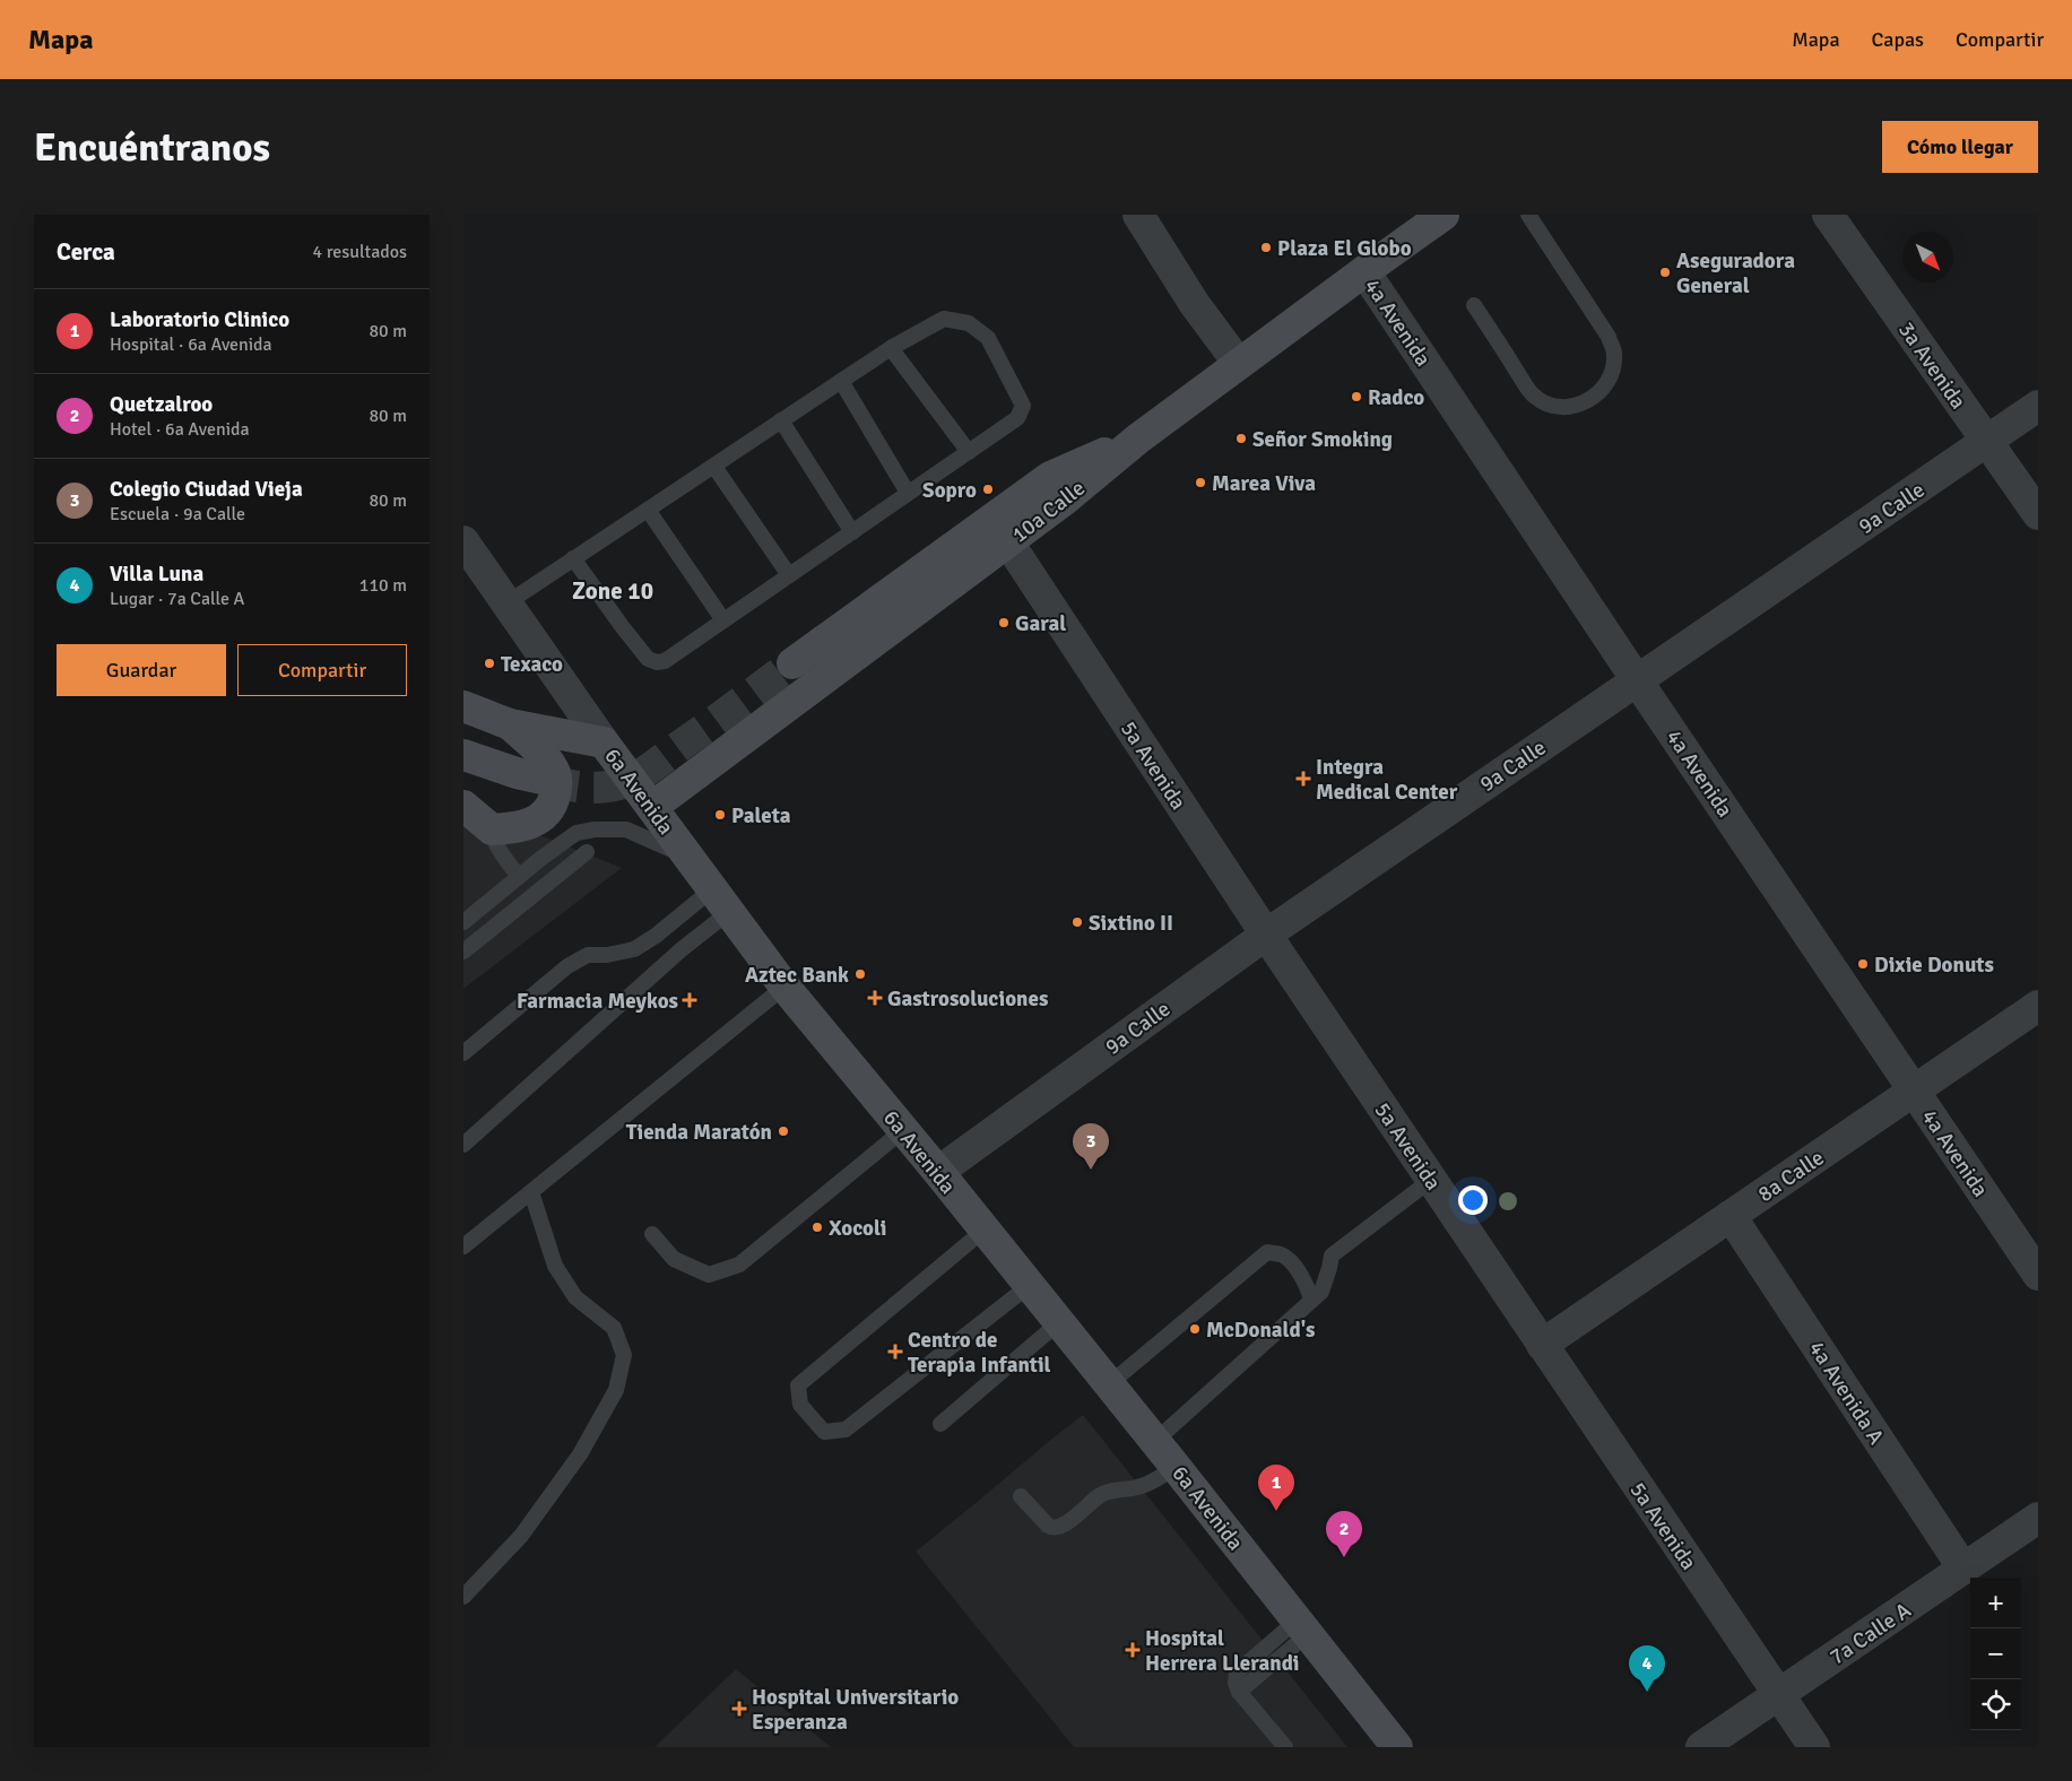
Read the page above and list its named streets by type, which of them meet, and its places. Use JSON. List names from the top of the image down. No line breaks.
{"streets":{"main road":["10a Calle","6a Avenida"],"street":["4a Avenida","3a Avenida","9a Calle","5a Avenida","8a Calle","4a Avenida A","7a Calle A"]},"crossings":[["4a Avenida","9a Calle"],["4a Avenida","10a Calle"],["4a Avenida","8a Calle"],["3a Avenida","9a Calle"],["9a Calle","5a Avenida"],["9a Calle","6a Avenida"],["10a Calle","5a Avenida"],["10a Calle","6a Avenida"],["5a Avenida","8a Calle"],["5a Avenida","7a Calle A"],["8a Calle","4a Avenida A"],["4a Avenida A","7a Calle A"]],"districts":["Zone 10"],"places":{"other":["Plaza El Globo","Aseguradora General","Radco","Señor Smoking","Marea Viva","Sopro","Garal","Texaco","Paleta","Sixtino II","Dixie Donuts","Aztec Bank","Tienda Maratón","Xocoli","McDonald's"],"health":["Integra Medical Center","Gastrosoluciones","Farmacia Meykos","Centro de Terapia Infantil","Hospital Herrera Llerandi","Hospital Universitario Esperanza"]},"north":"bottom right","page":{"header":"Mapa","nav":["Mapa","Capas","Compartir"],"buttons":["Cómo llegar",["Guardar","Compartir"]],"title":"Encuéntranos","heading":["Cerca","4 resultados"],"list":[{"mark":"1","name":"Laboratorio Clinico","note":"Hospital · 6a Avenida","value":"80 m"},{"mark":"2","name":"Quetzalroo","note":"Hotel · 6a Avenida","value":"80 m"},{"mark":"3","name":"Colegio Ciudad Vieja","note":"Escuela · 9a Calle","value":"80 m"},{"mark":"4","name":"Villa Luna","note":"Lugar · 7a Calle A","value":"110 m"}],"pins":["3","1","2","4"],"map_buttons":["+","−"]}}
